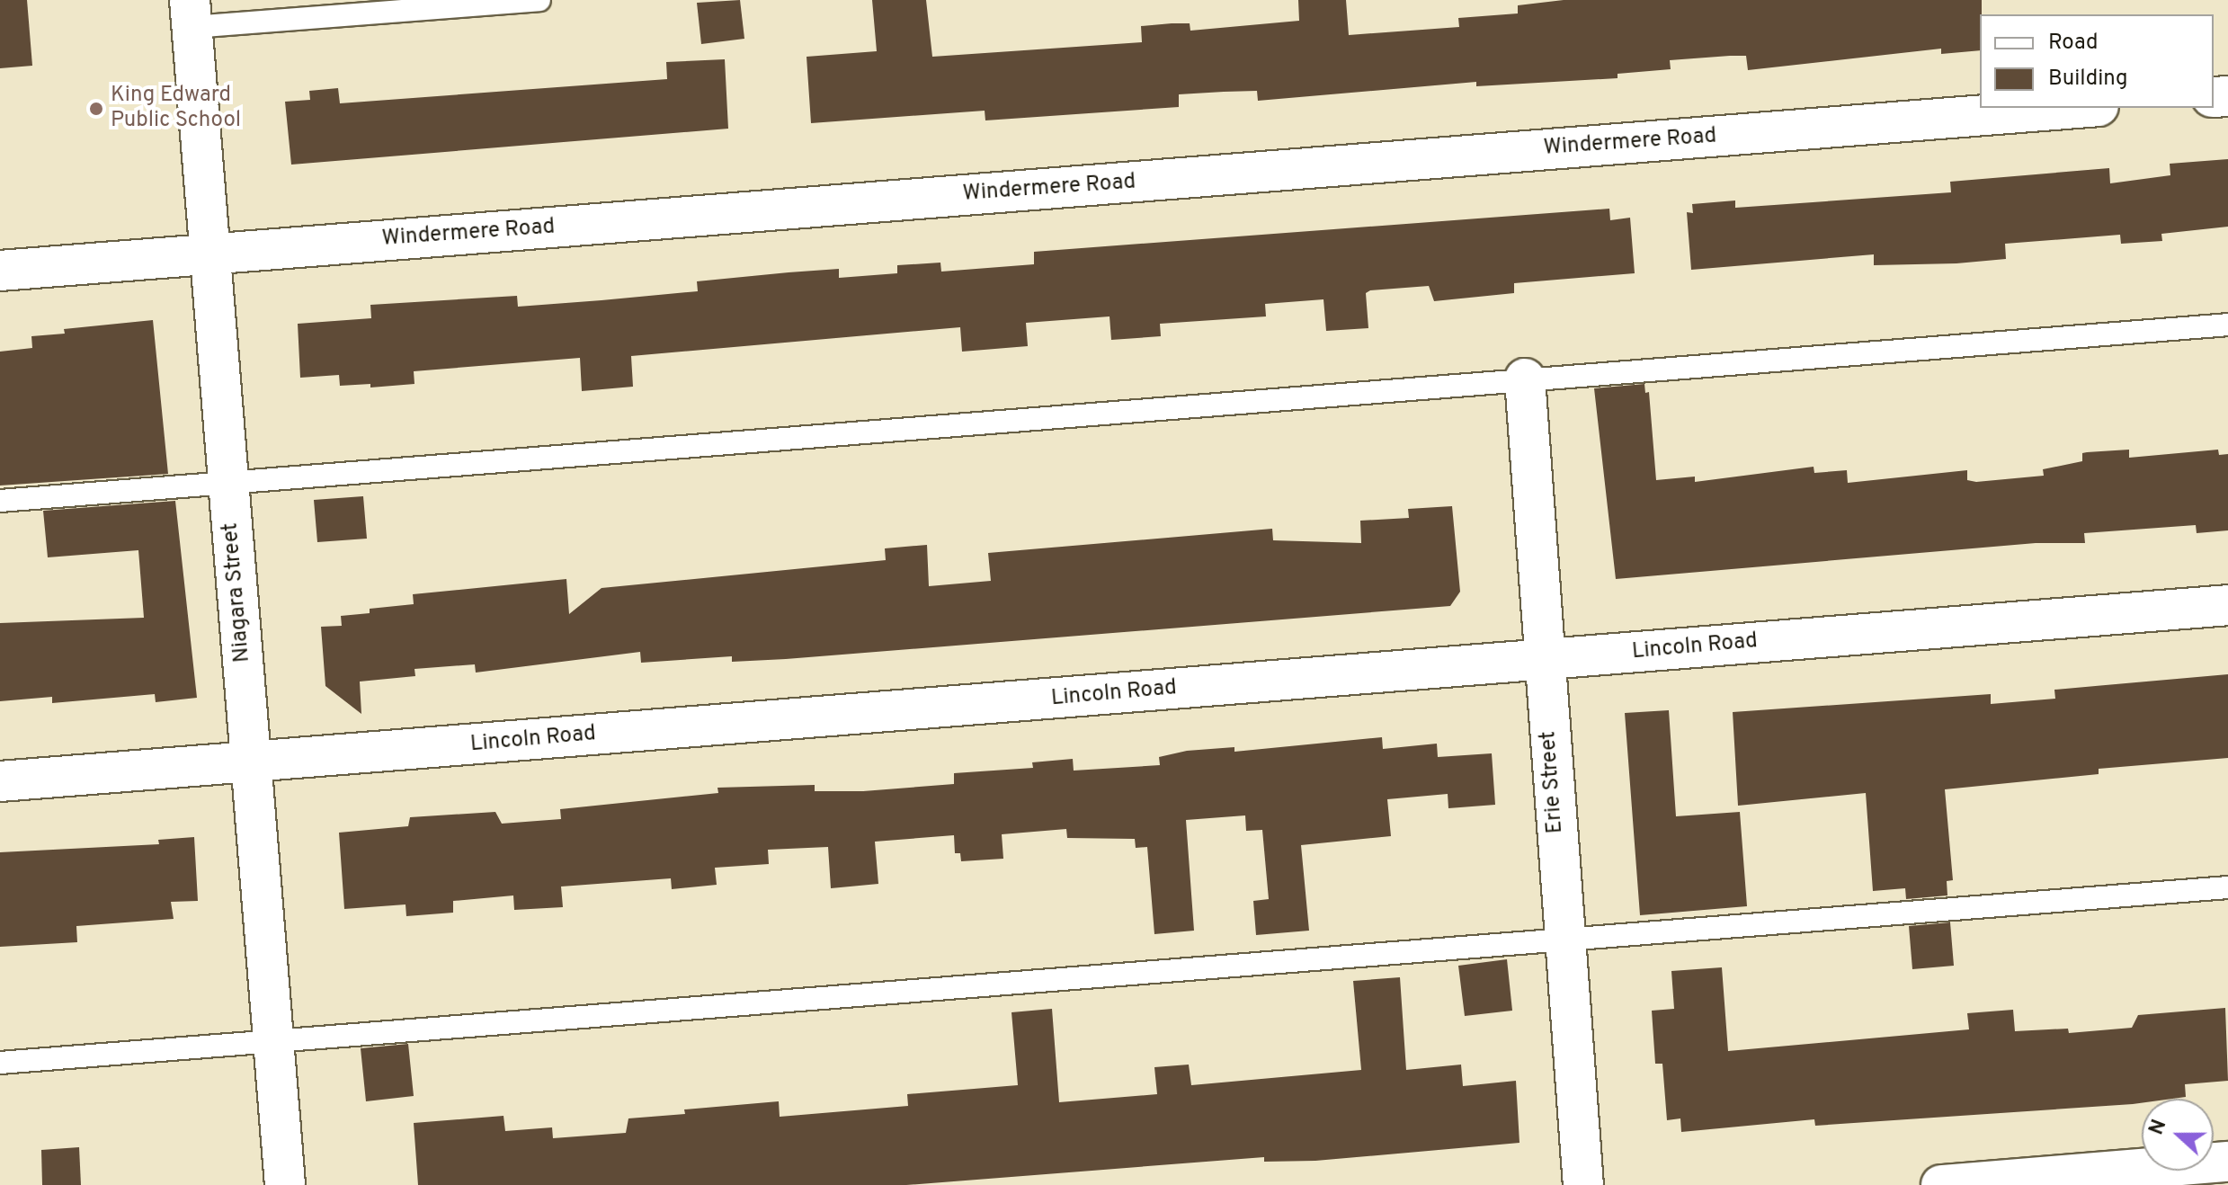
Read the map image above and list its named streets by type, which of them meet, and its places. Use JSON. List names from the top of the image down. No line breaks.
{"streets":{"street":["Windermere Road","Niagara Street","Lincoln Road","Erie Street"]},"crossings":[["Windermere Road","Niagara Street"],["Niagara Street","Lincoln Road"],["Lincoln Road","Erie Street"]],"places":["King Edward Public School"],"legend":["Road","Building"],"north":"left"}
